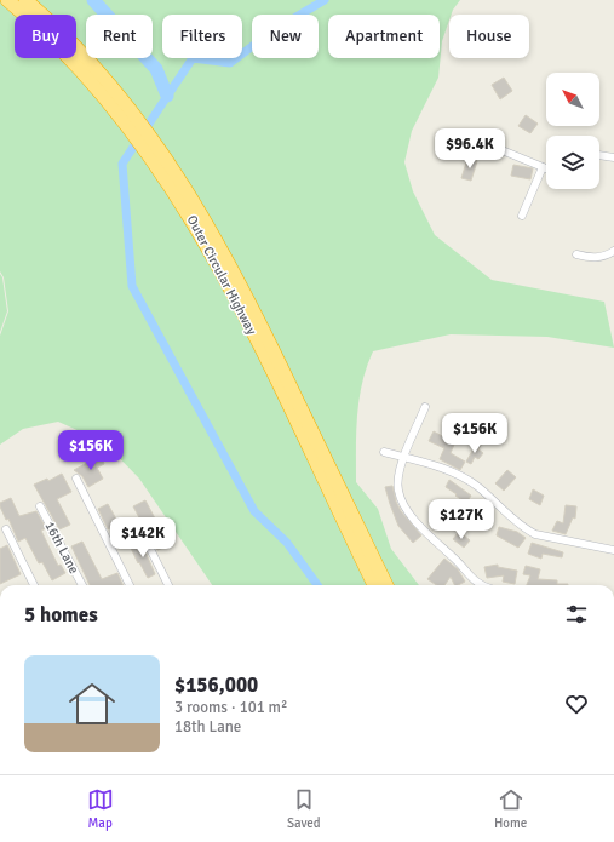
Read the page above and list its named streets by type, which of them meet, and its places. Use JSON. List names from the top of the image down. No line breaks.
{"streets":{"highway":["Outer Circular Highway"],"street":["16th Lane"]},"north":"top left","page":{"chip":["Buy","Rent","Filters","New","Apartment","House"],"price":["$96.4K","$156K","$156K","$127K","$142K"],"heading":"5 homes","list":[{"name":"$156,000","note":"3 rooms · 101 m² · 18th Lane"}],"tabs":["Map","Saved","Home"]}}
